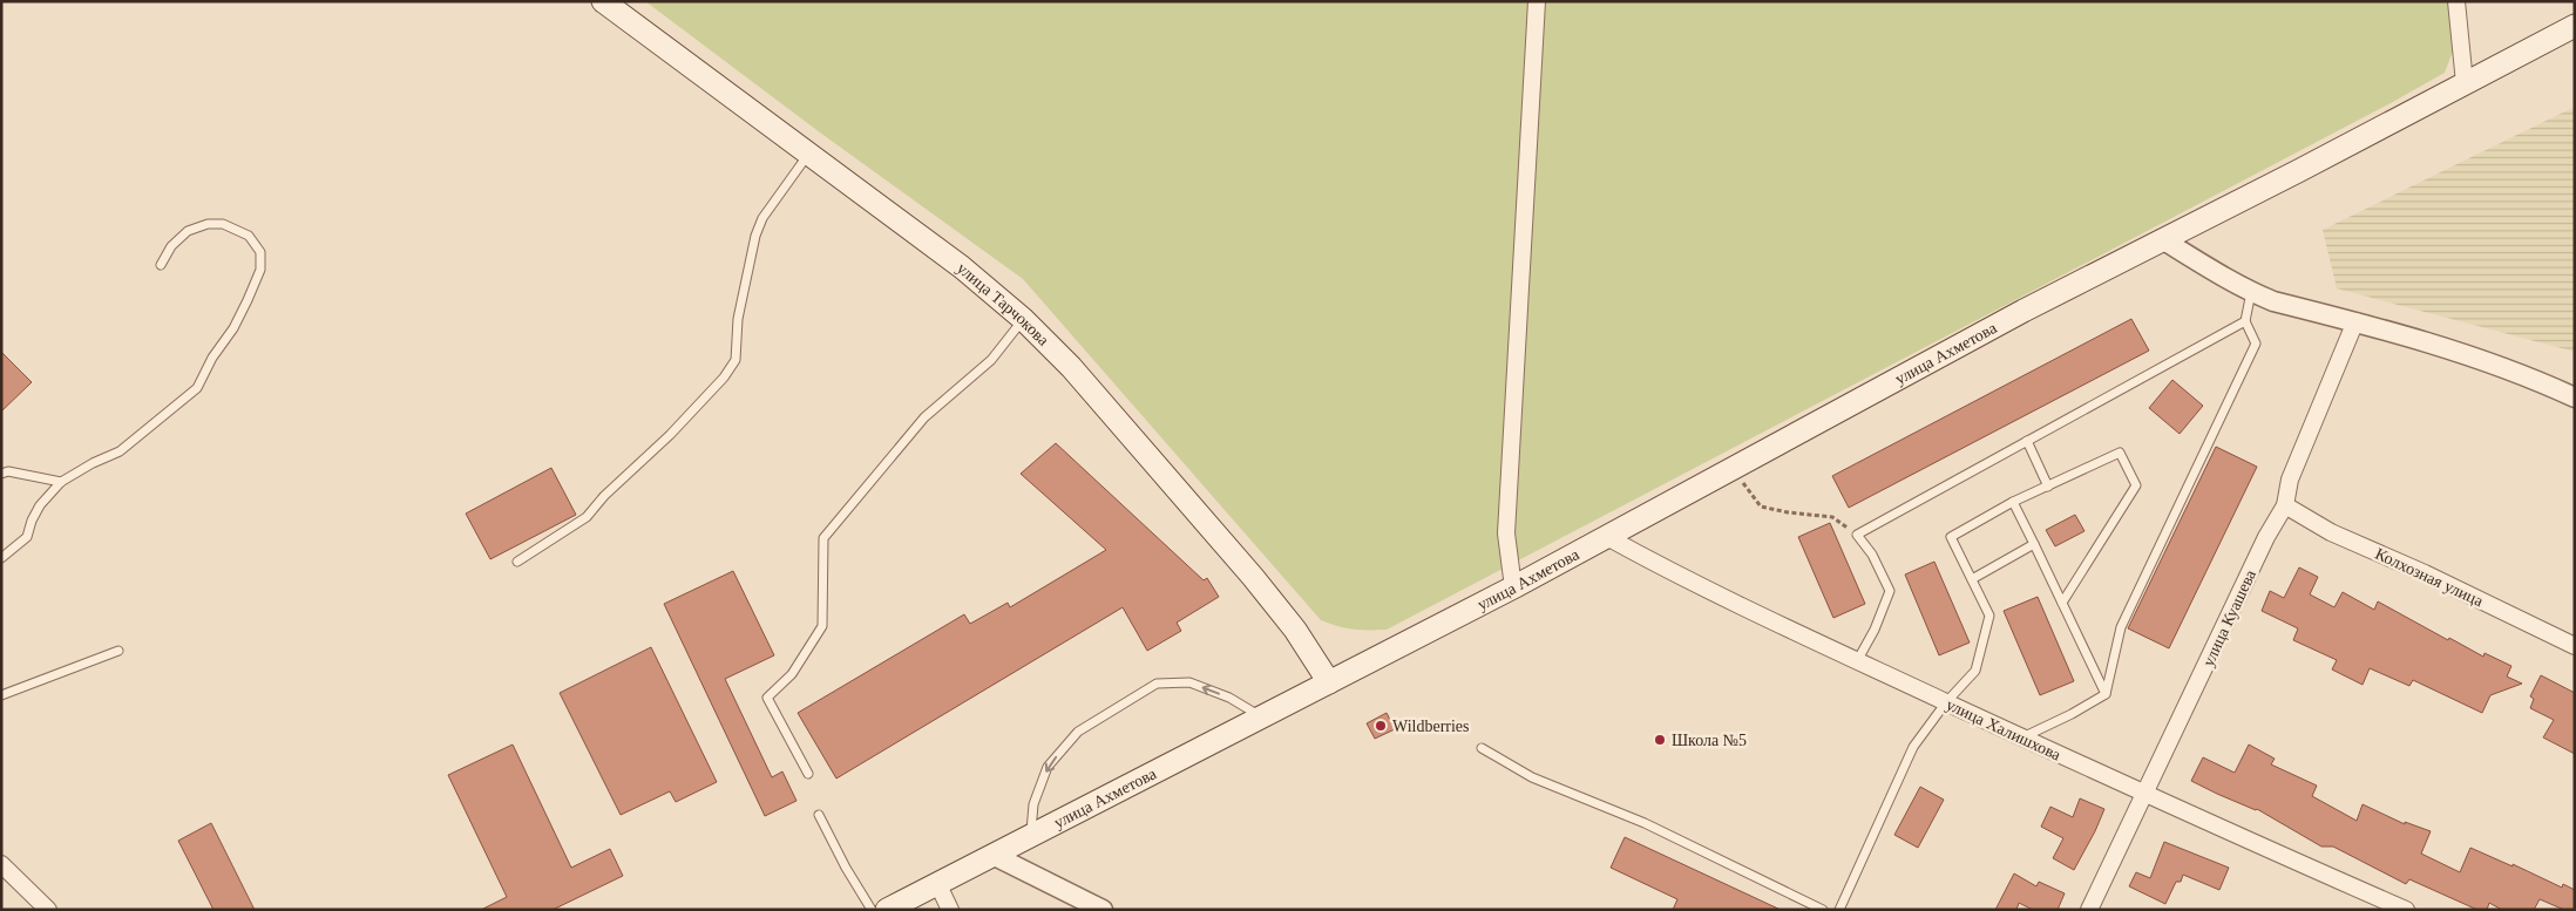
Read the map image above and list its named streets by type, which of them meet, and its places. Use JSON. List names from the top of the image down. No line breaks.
{"streets":{"main road":["улица Тарчокова","улица Ахметова"],"street":["Колхозная улица","улица Куашева","улица Халишхова"]},"crossings":[["улица Тарчокова","улица Ахметова"],["улица Ахметова","улица Халишхова"],["Колхозная улица","улица Куашева"],["улица Куашева","улица Халишхова"]],"places":["Wildberries","Школа №5"]}
